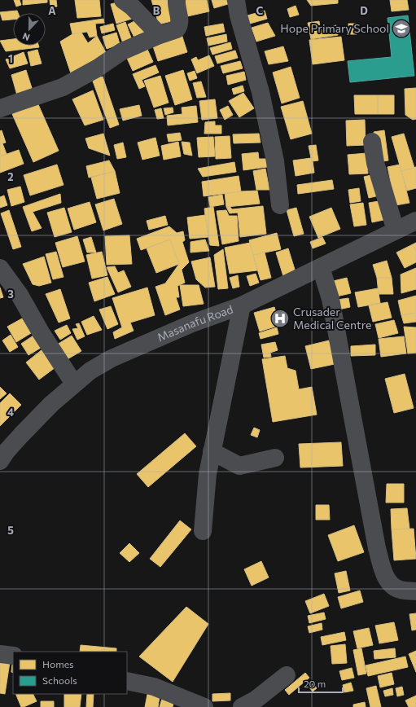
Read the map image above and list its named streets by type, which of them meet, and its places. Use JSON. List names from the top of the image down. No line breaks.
{"streets":{"street":["Masanafu Road"]},"places":{"school or university":["Hope Primary School"],"hospital":["Crusader Medical Centre"]},"legend":["Homes","Schools"],"scale_bar":"20 m","north":"bottom","grid":{"columns":["A","B","C","D"],"rows":["1","2","3","4","5"]}}
